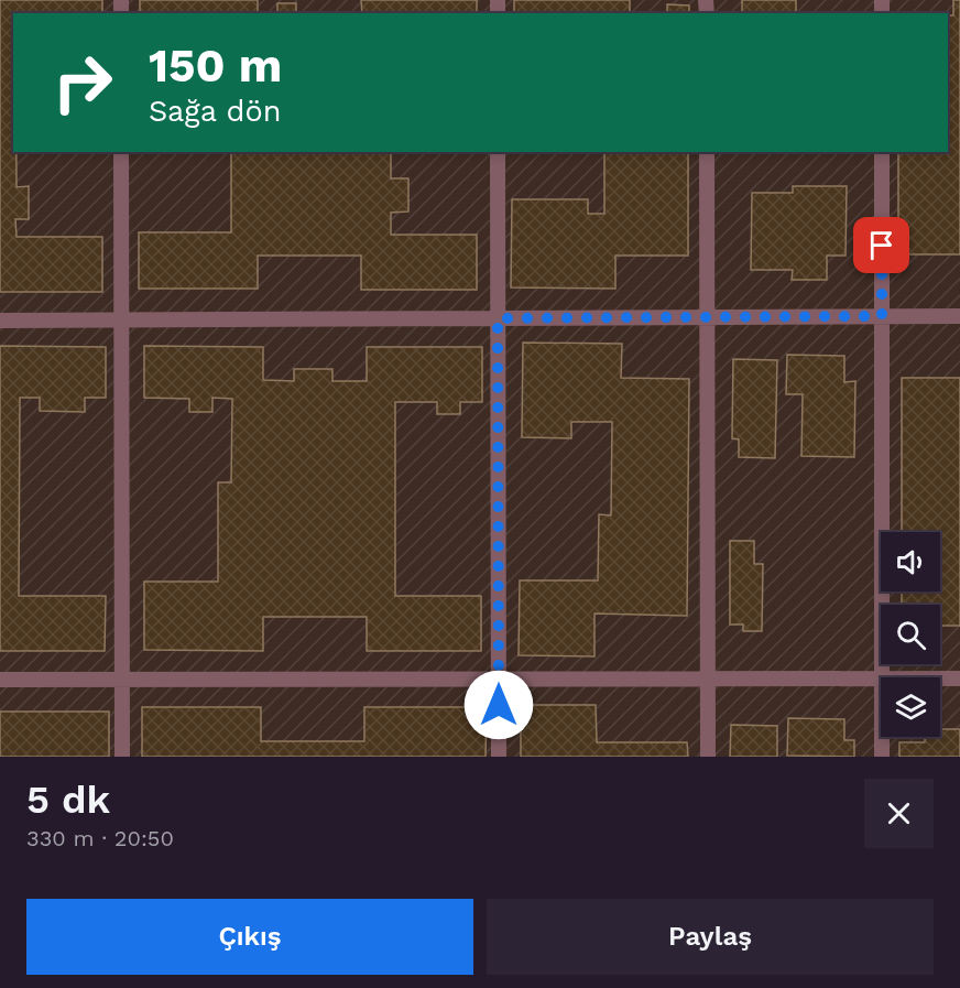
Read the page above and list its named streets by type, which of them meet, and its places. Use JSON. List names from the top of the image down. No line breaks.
{"page":{"turn":["150 m","Sağa dön"],"heading":["5 dk","330 m · 20:50"],"buttons":["Çıkış","Paylaş"]}}
